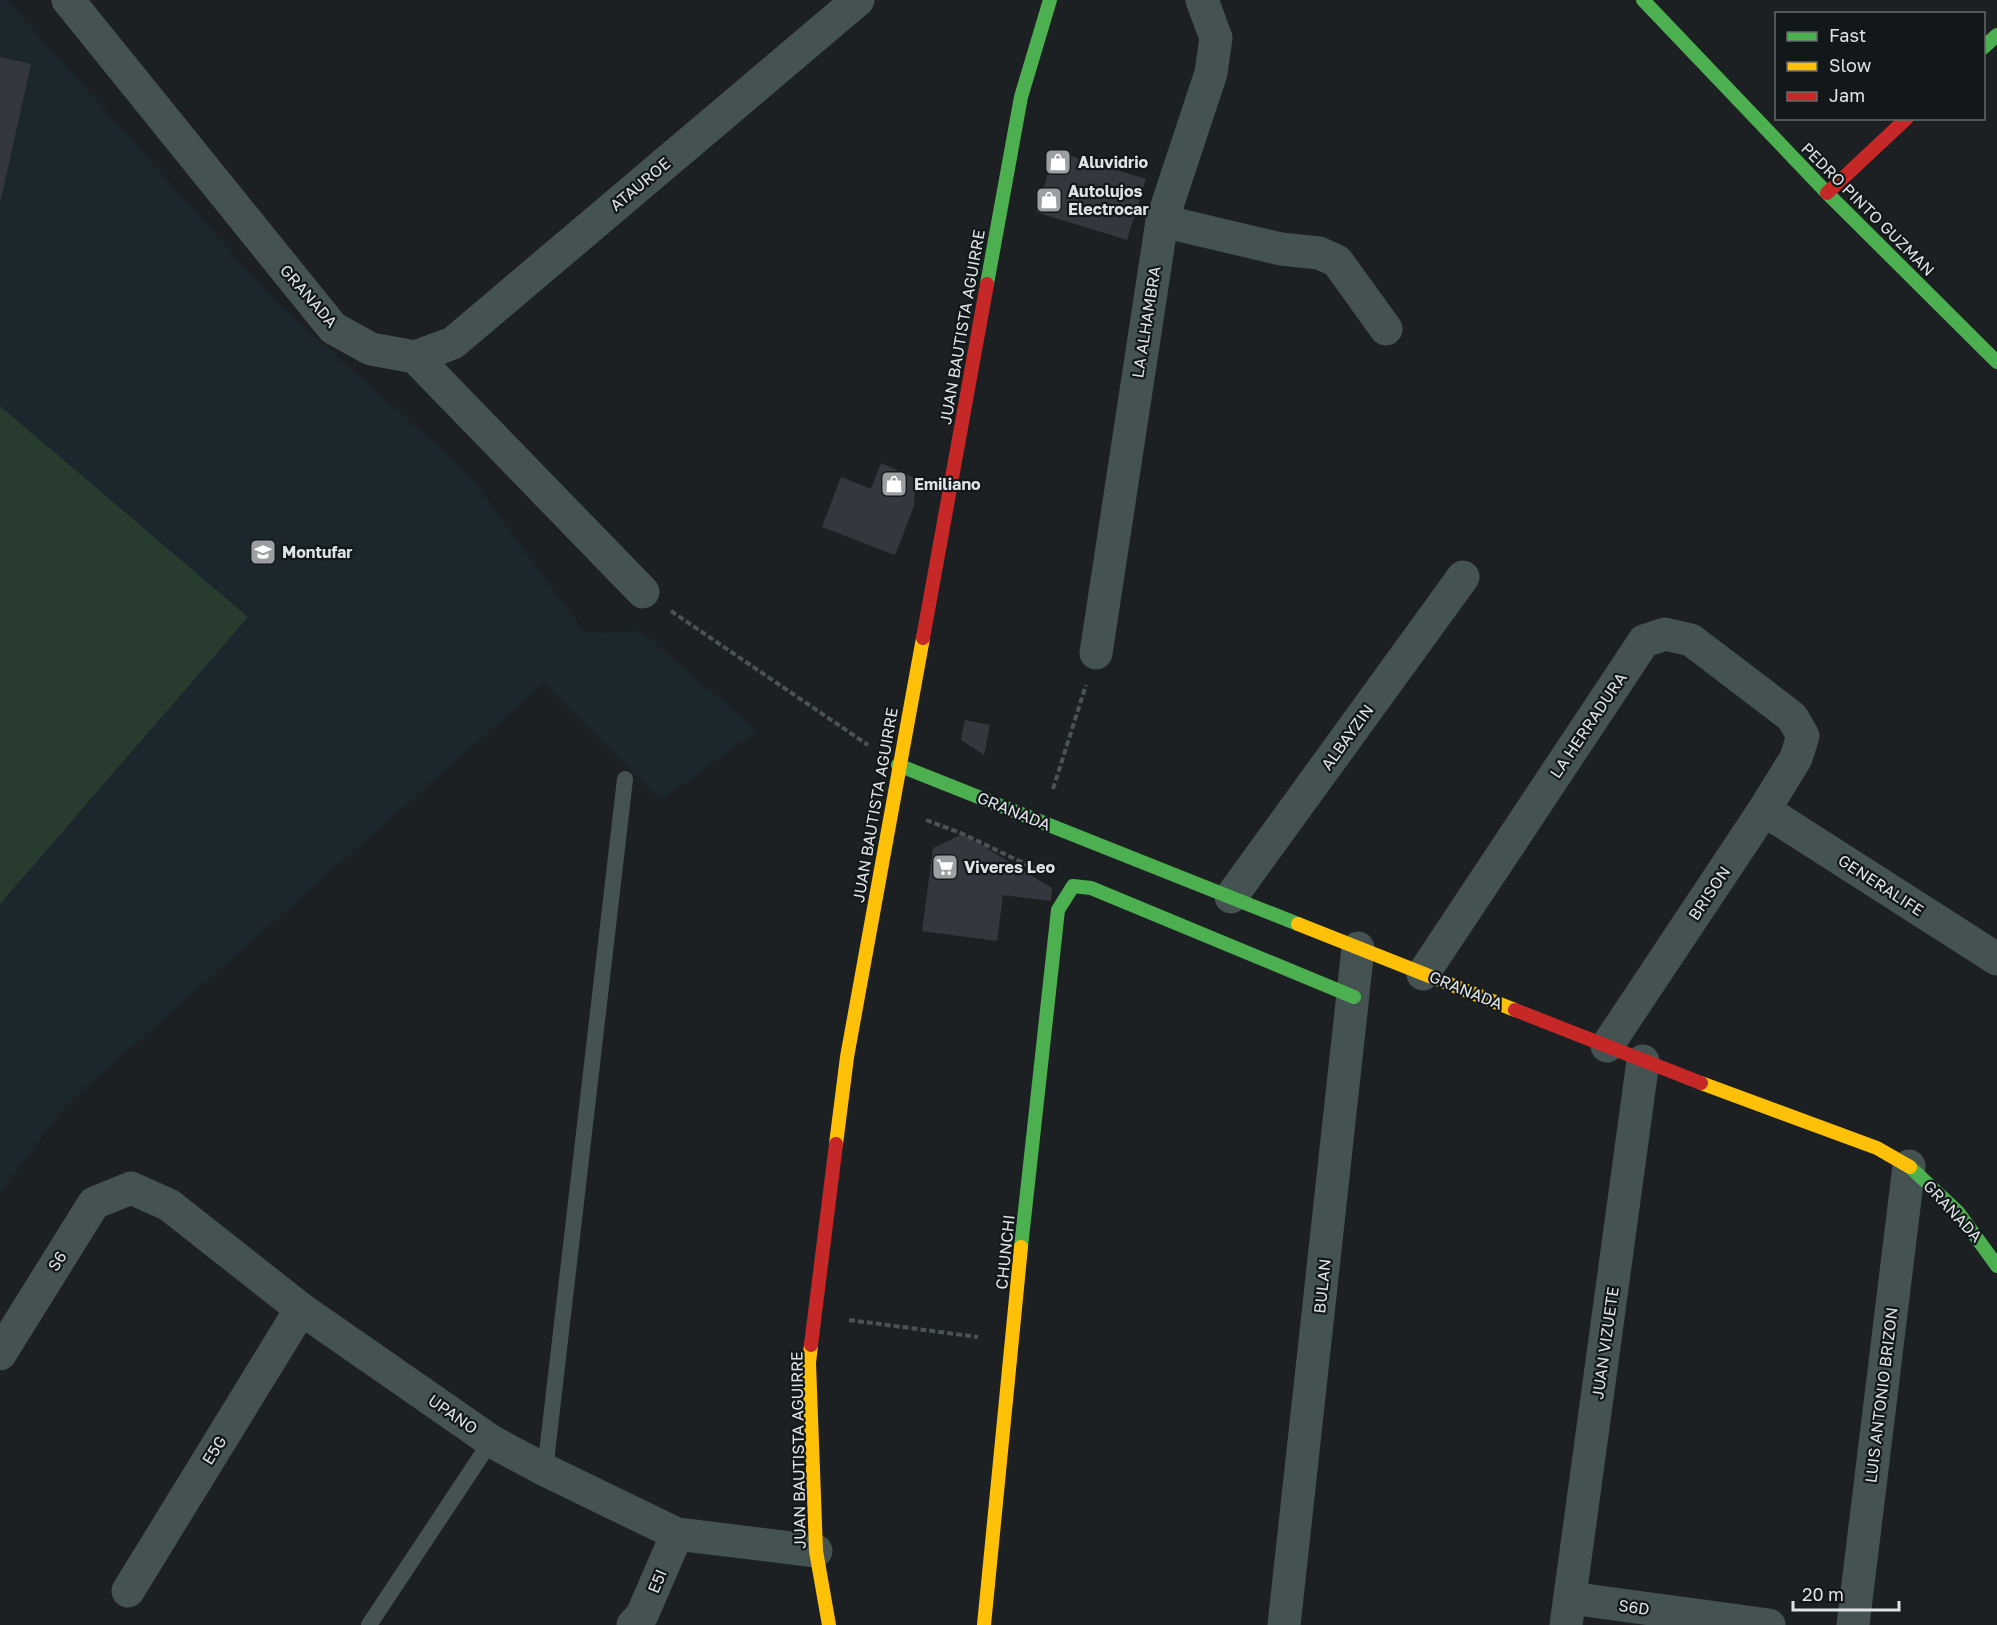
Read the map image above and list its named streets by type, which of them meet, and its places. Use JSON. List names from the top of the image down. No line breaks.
{"streets":{"street":["ATAUROE","PEDRO PINTO GUZMAN","GRANADA","LA ALHAMBRA","JUAN BAUTISTA AGUIRRE","LA HERRADURA","ALBAYZIN","GENERALIFE","BRISON","CHUNCHI","S6","BULAN","JUAN VIZUETE","LUIS ANTONIO BRIZON","UPANO","E5G","E5I","S6D"]},"crossings":[["ATAUROE","GRANADA"],["GRANADA","JUAN BAUTISTA AGUIRRE"],["GRANADA","LA HERRADURA"],["GRANADA","ALBAYZIN"],["GRANADA","BRISON"],["GRANADA","BULAN"],["GRANADA","JUAN VIZUETE"],["GRANADA","LUIS ANTONIO BRIZON"],["JUAN BAUTISTA AGUIRRE","UPANO"],["LA HERRADURA","BRISON"],["GENERALIFE","BRISON"],["S6","UPANO"],["JUAN VIZUETE","S6D"],["UPANO","E5G"],["UPANO","E5I"]],"places":{"shop":["Aluvidrio","Autolujos Electrocar","Emiliano"],"school or university":["Montufar"],"supermarket":["Viveres Leo"]},"legend":["Fast","Slow","Jam"],"scale_bar":"20 m"}
